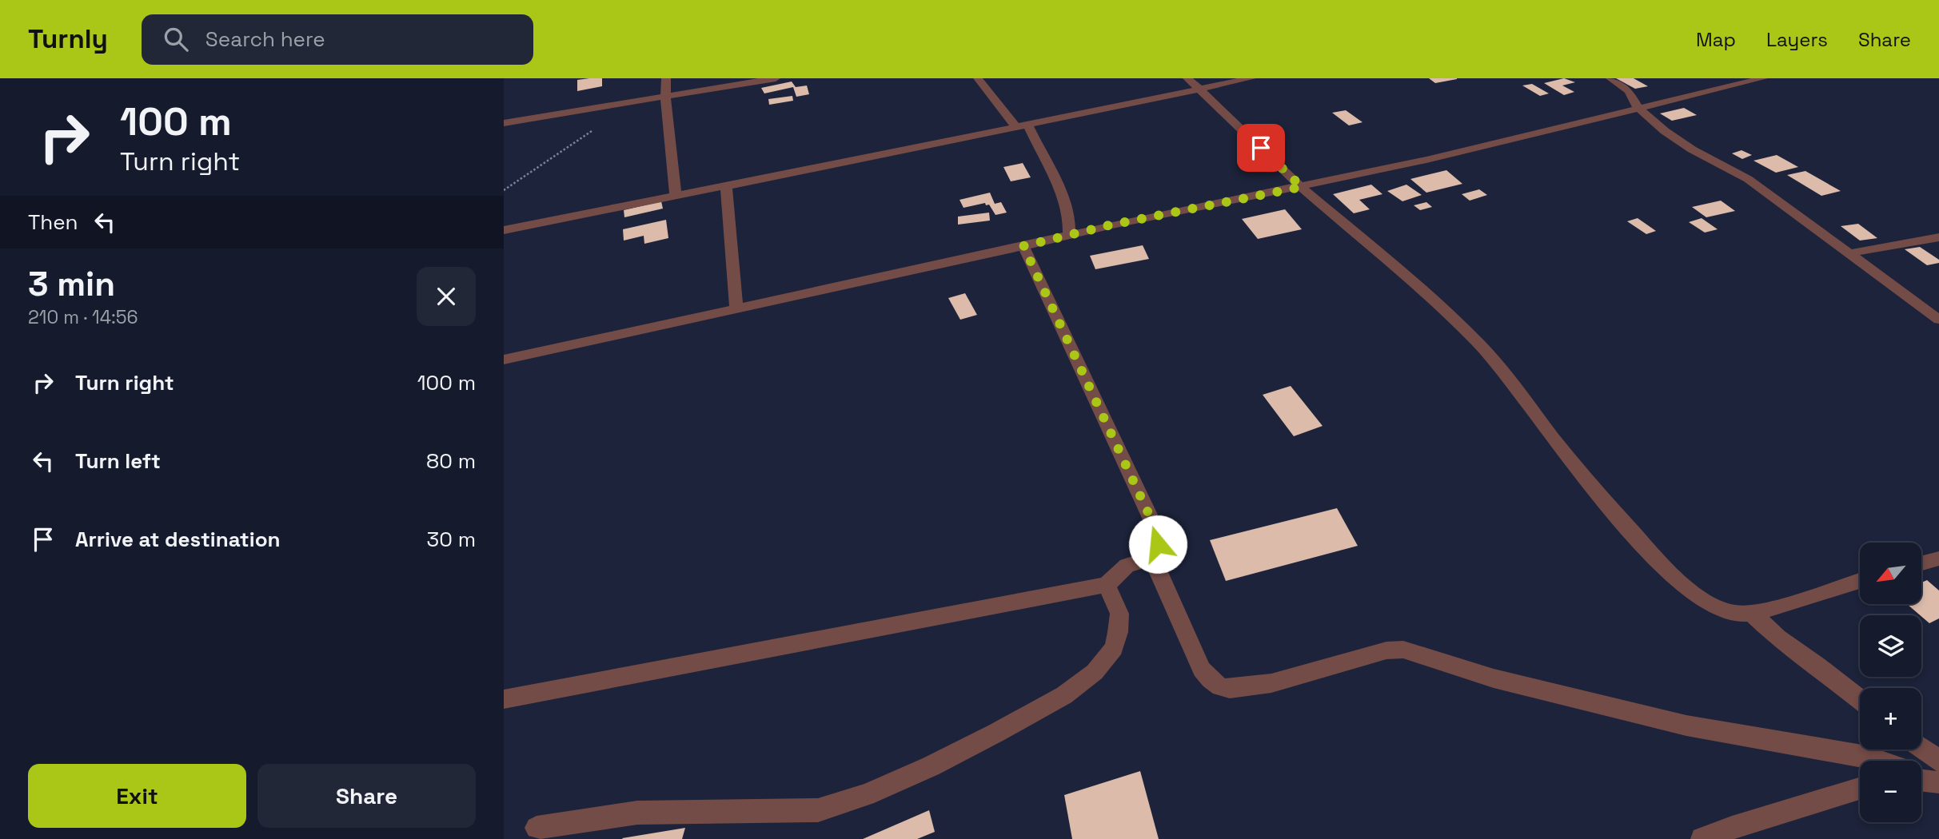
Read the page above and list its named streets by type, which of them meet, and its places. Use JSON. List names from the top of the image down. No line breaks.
{"north":"bottom left","page":{"header":"Turnly","search":"Search here","nav":["Map","Layers","Share"],"turn":["100 m","Turn right"],"then":"Then","heading":["3 min","210 m · 14:56"],"list":[{"name":"Turn right","value":"100 m"},{"name":"Turn left","value":"80 m"},{"name":"Arrive at destination","value":"30 m"}],"map_buttons":["+","−"],"buttons":["Exit","Share"]}}
